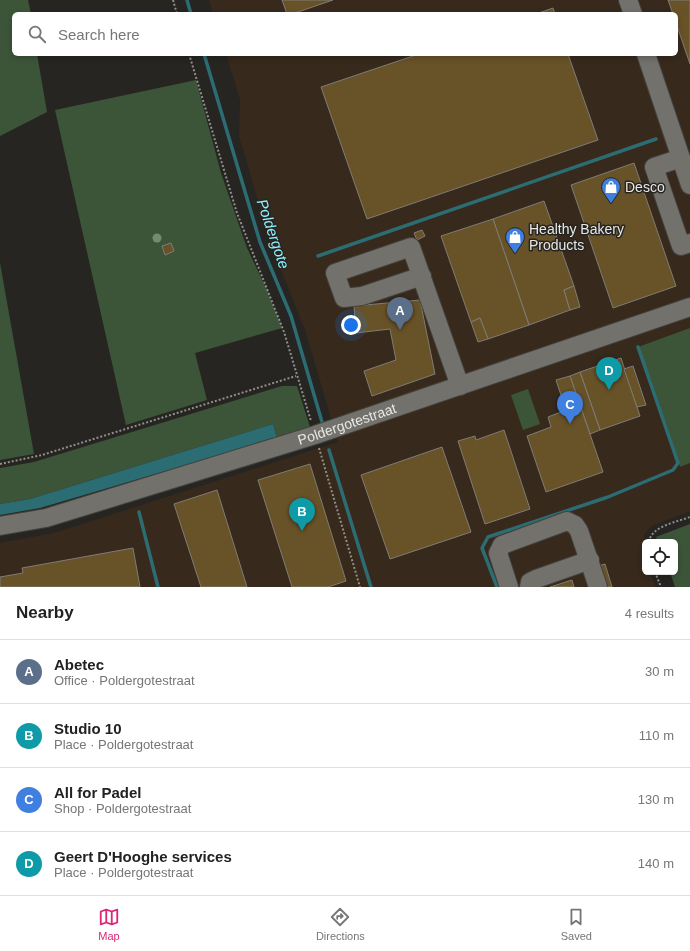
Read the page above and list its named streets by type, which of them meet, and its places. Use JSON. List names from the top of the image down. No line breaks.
{"streets":{"street":["Poldergotestraat"]},"water":["Poldergote"],"places":{"shop":["Desco","Healthy Bakery Products"]},"page":{"search":"Search here","pins":["A","D","C","B"],"heading":["Nearby","4 results"],"list":[{"mark":"A","name":"Abetec","note":"Office · Poldergotestraat","value":"30 m"},{"mark":"B","name":"Studio 10","note":"Place · Poldergotestraat","value":"110 m"},{"mark":"C","name":"All for Padel","note":"Shop · Poldergotestraat","value":"130 m"},{"mark":"D","name":"Geert D'Hooghe services","note":"Place · Poldergotestraat","value":"140 m"}],"nav":["Map","Directions","Saved"]}}
